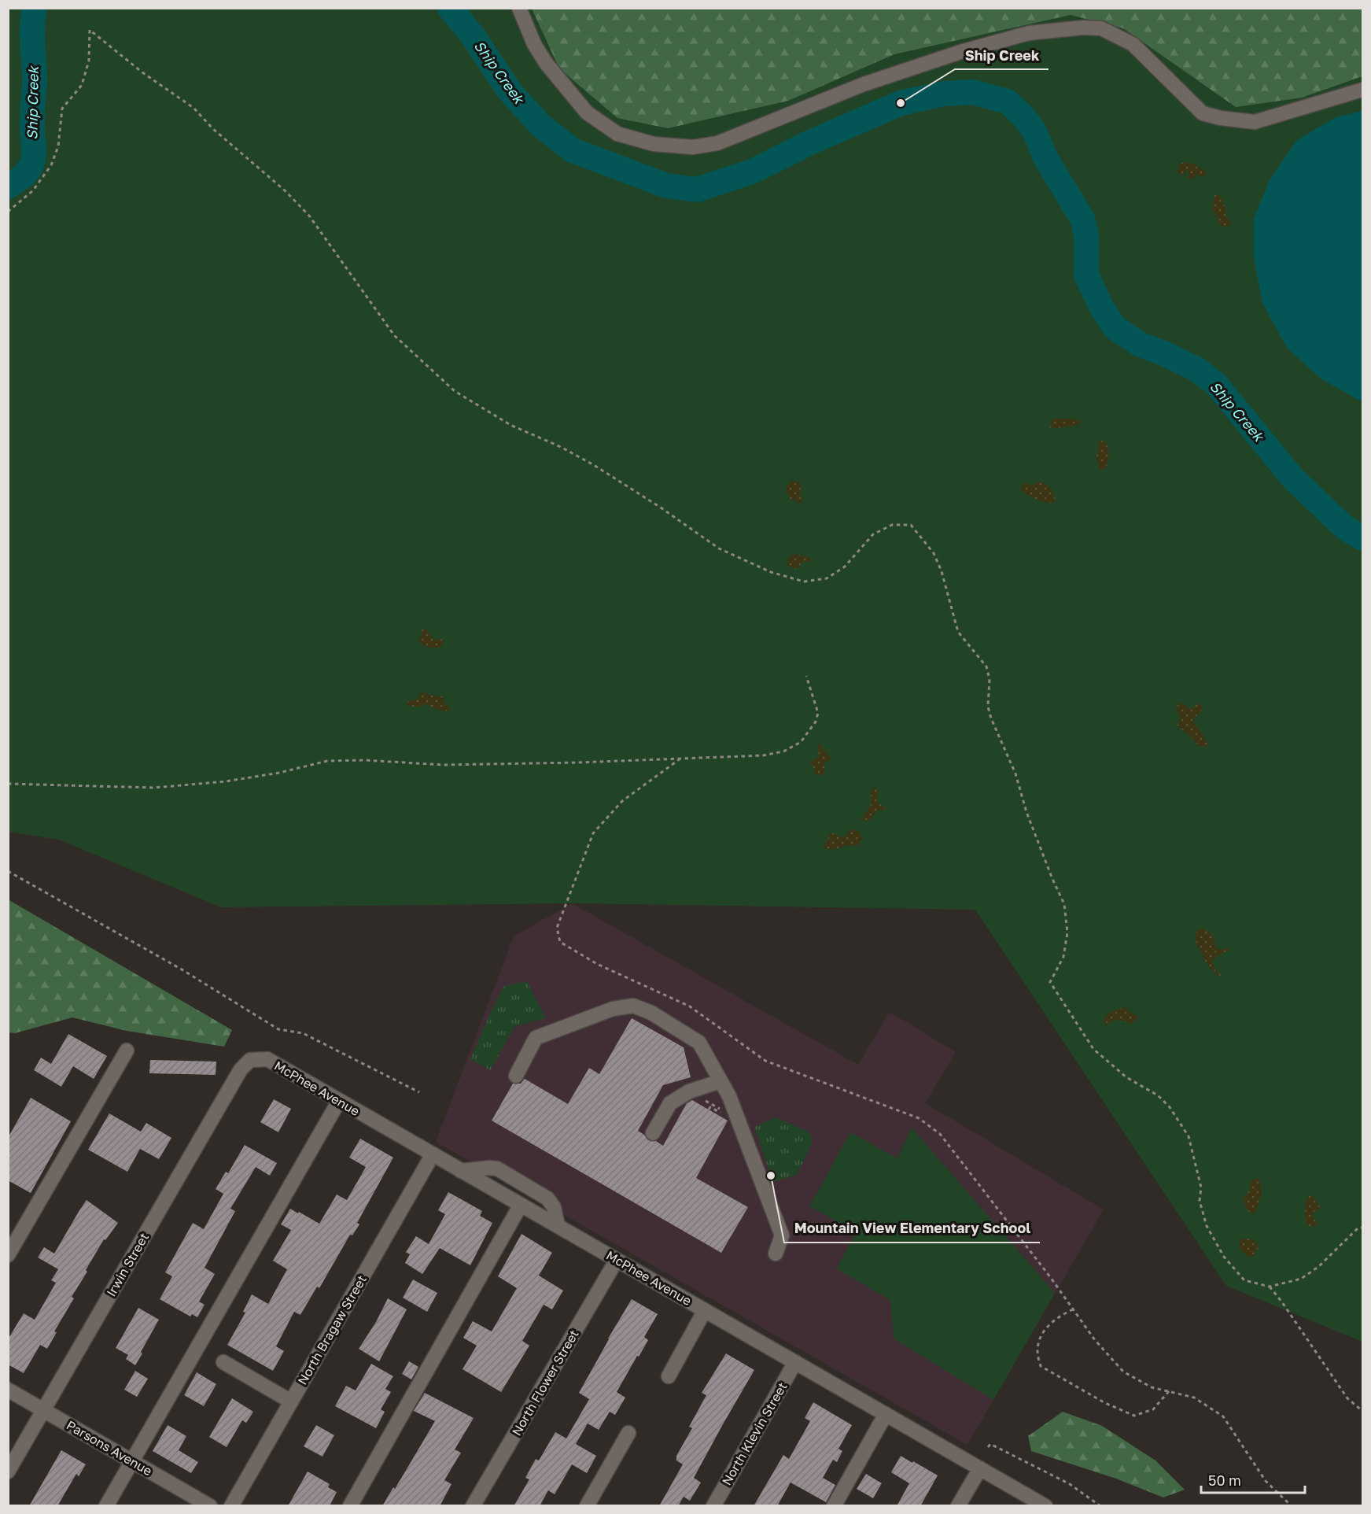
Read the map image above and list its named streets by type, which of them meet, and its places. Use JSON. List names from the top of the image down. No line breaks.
{"streets":{"street":["McPhee Avenue","Irwin Street","North Bragaw Street","North Flower Street","North Klevin Street","Parsons Avenue"]},"crossings":[["McPhee Avenue","Irwin Street"],["McPhee Avenue","North Bragaw Street"],["McPhee Avenue","North Flower Street"],["McPhee Avenue","North Klevin Street"],["Irwin Street","Parsons Avenue"]],"water":["Ship Creek"],"places":["Ship Creek","Mountain View Elementary School"],"scale_bar":"50 m"}
